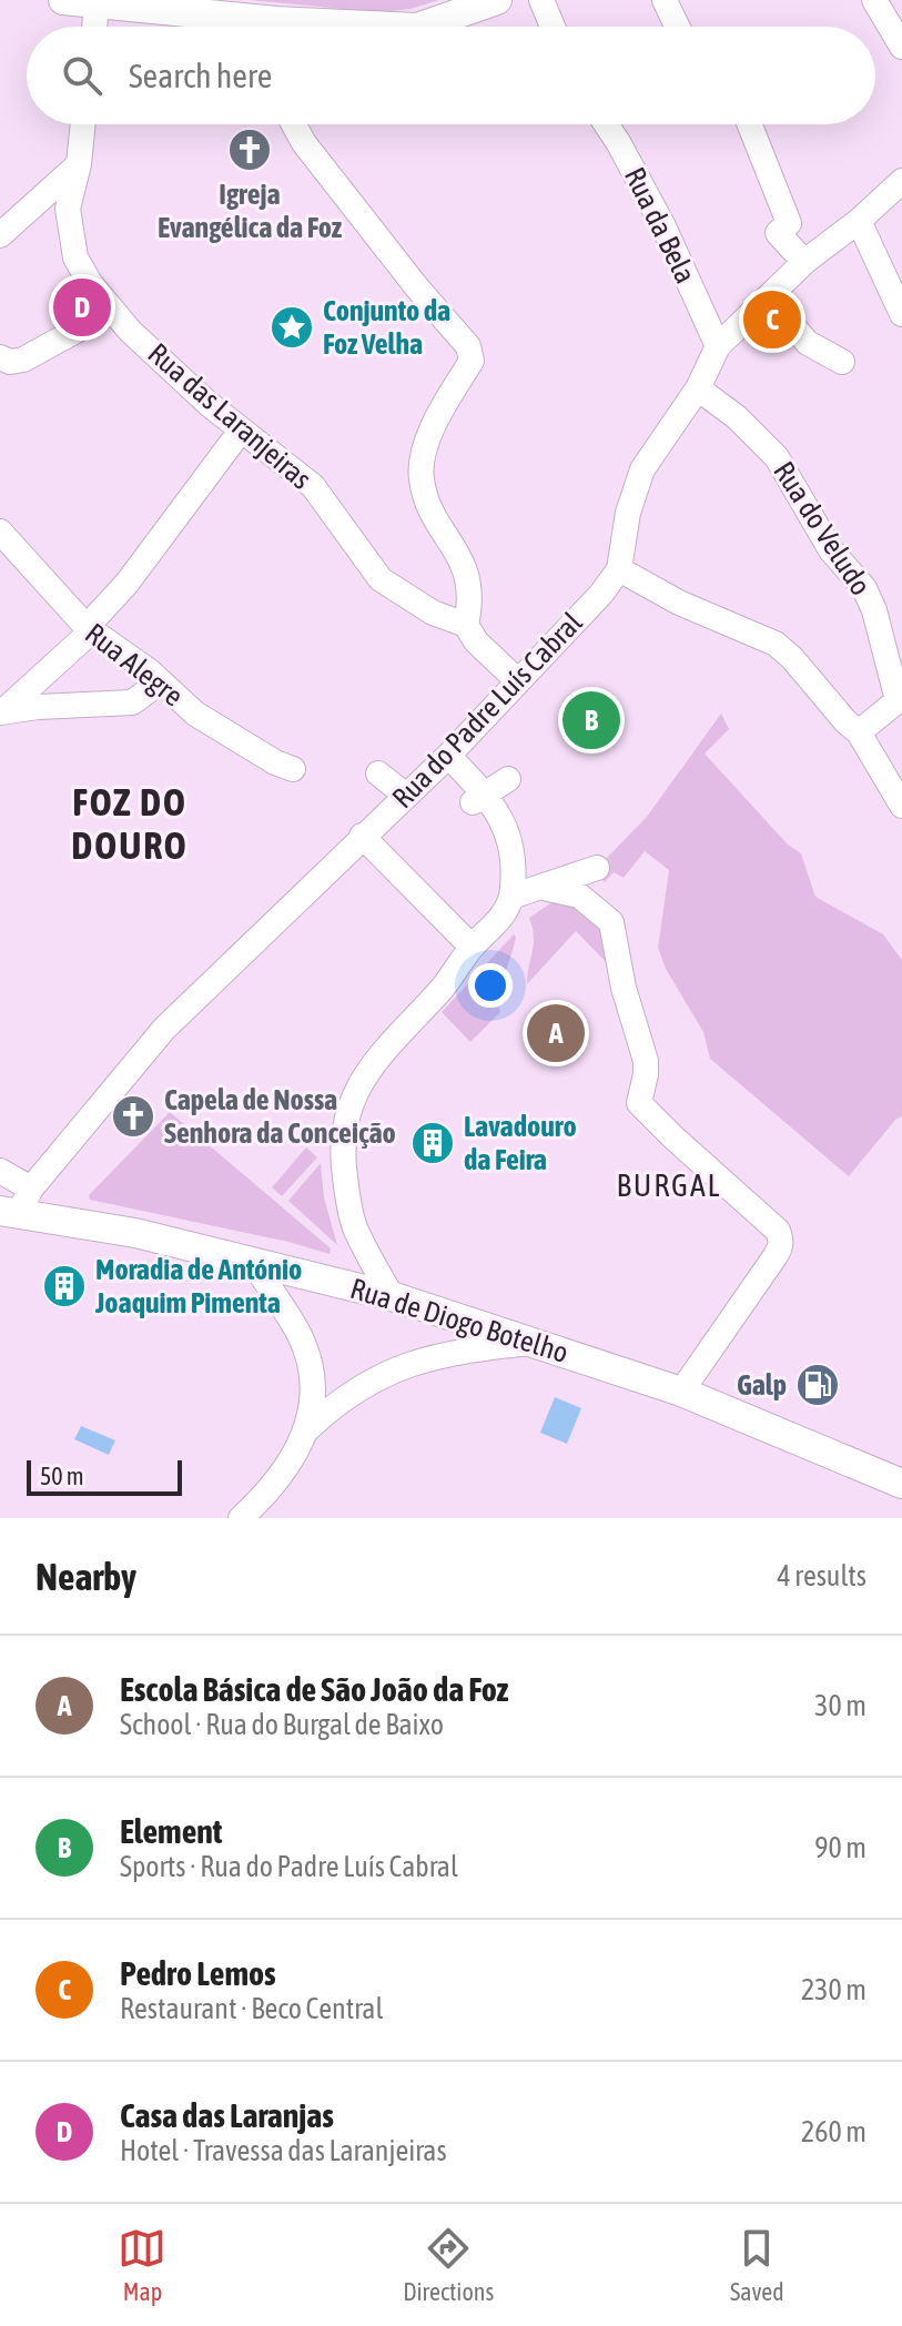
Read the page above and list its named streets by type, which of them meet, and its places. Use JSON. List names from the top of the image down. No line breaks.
{"streets":{"main road":["Rua de Diogo Botelho"],"street":["Rua da Bela","Rua das Laranjeiras","Rua do Veludo","Rua Alegre","Rua do Padre Luís Cabral"]},"crossings":[["Rua da Bela","Rua do Padre Luís Cabral"],["Rua do Veludo","Rua do Padre Luís Cabral"],["Rua do Padre Luís Cabral","Rua de Diogo Botelho"]],"districts":["FOZ DO DOURO","BURGAL"],"places":{"church":["Igreja Evangélica da Foz","Capela de Nossa Senhora da Conceição"],"place":["Conjunto da Foz Velha"],"building":["Lavadouro da Feira","Moradia de António Joaquim Pimenta"],"fuel station":["Galp"]},"scale_bar":"50 m","page":{"search":"Search here","pins":["D","C","B","A"],"scale":"50 m","heading":["Nearby","4 results"],"list":[{"mark":"A","name":"Escola Básica de São João da Foz","note":"School · Rua do Burgal de Baixo","value":"30 m"},{"mark":"B","name":"Element","note":"Sports · Rua do Padre Luís Cabral","value":"90 m"},{"mark":"C","name":"Pedro Lemos","note":"Restaurant · Beco Central","value":"230 m"},{"mark":"D","name":"Casa das Laranjas","note":"Hotel · Travessa das Laranjeiras","value":"260 m"}],"nav":["Map","Directions","Saved"]}}
